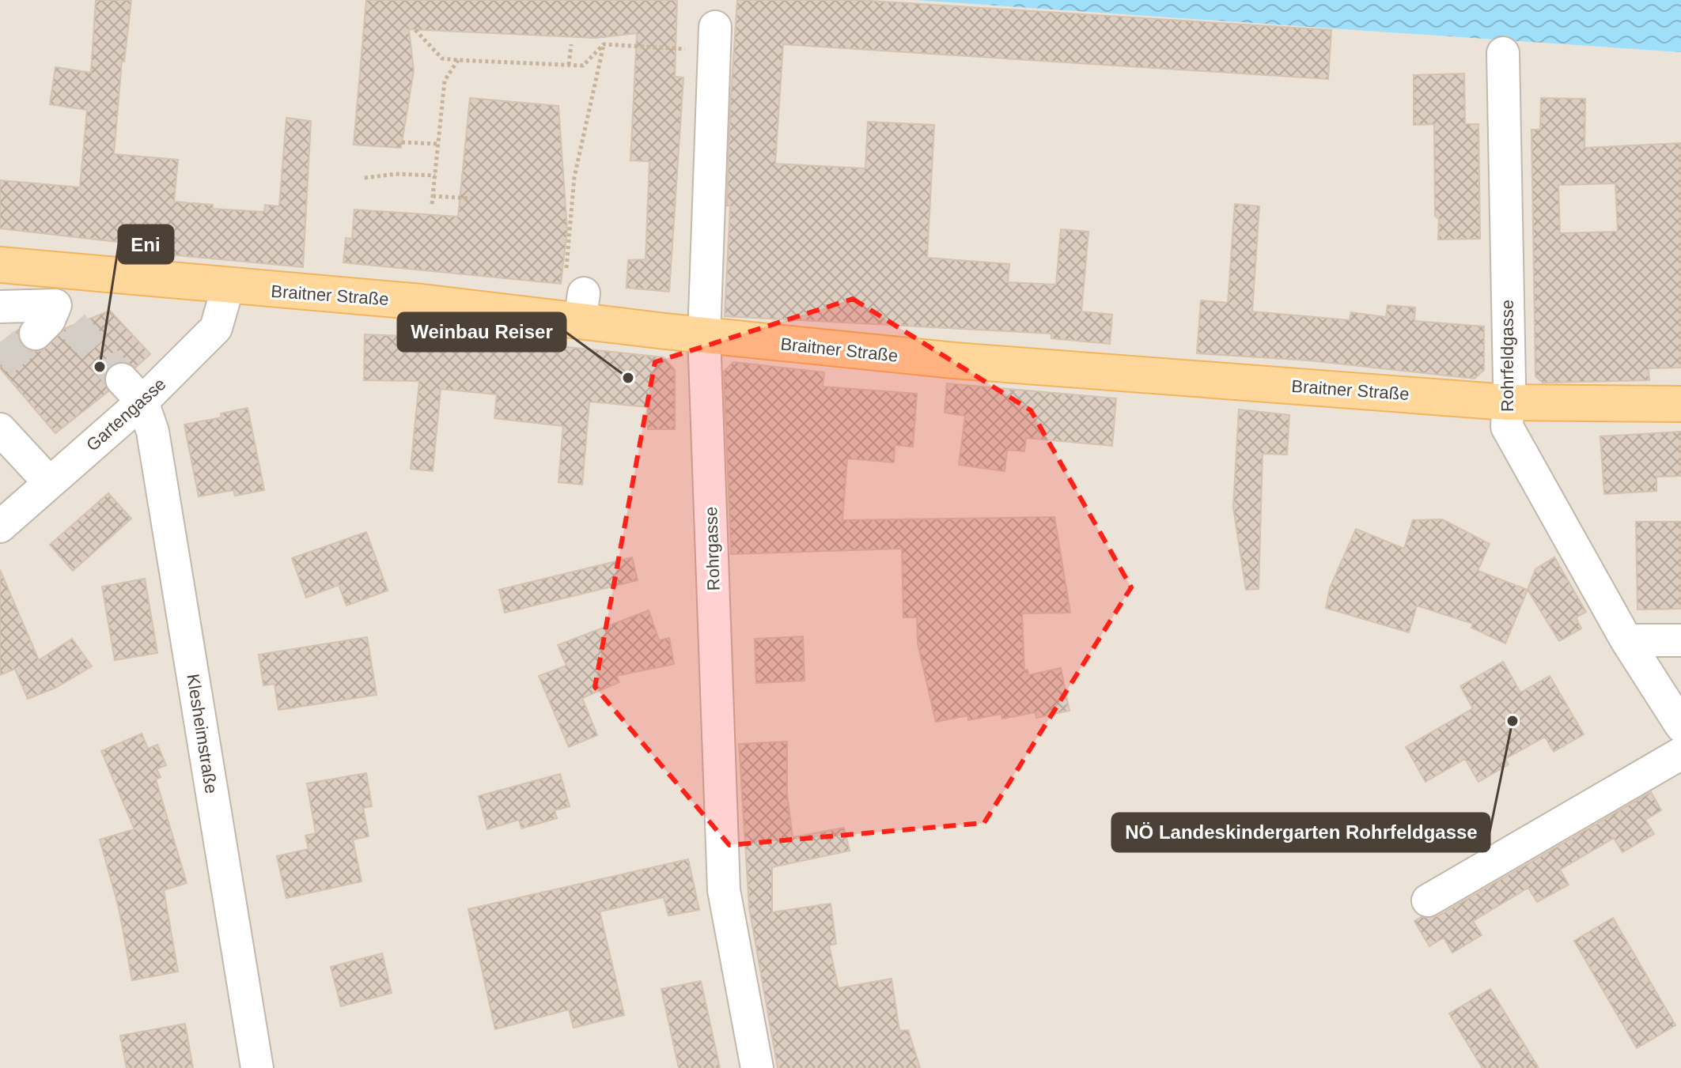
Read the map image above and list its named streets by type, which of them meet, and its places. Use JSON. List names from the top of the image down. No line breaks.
{"streets":{"main road":["Braitner Straße"],"street":["Rohrfeldgasse","Gartengasse","Rohrgasse","Klesheimstraße"]},"crossings":[["Braitner Straße","Rohrfeldgasse"],["Braitner Straße","Gartengasse"],["Braitner Straße","Rohrgasse"],["Gartengasse","Klesheimstraße"]],"places":["Eni","Weinbau Reiser","NÖ Landeskindergarten Rohrfeldgasse"]}
